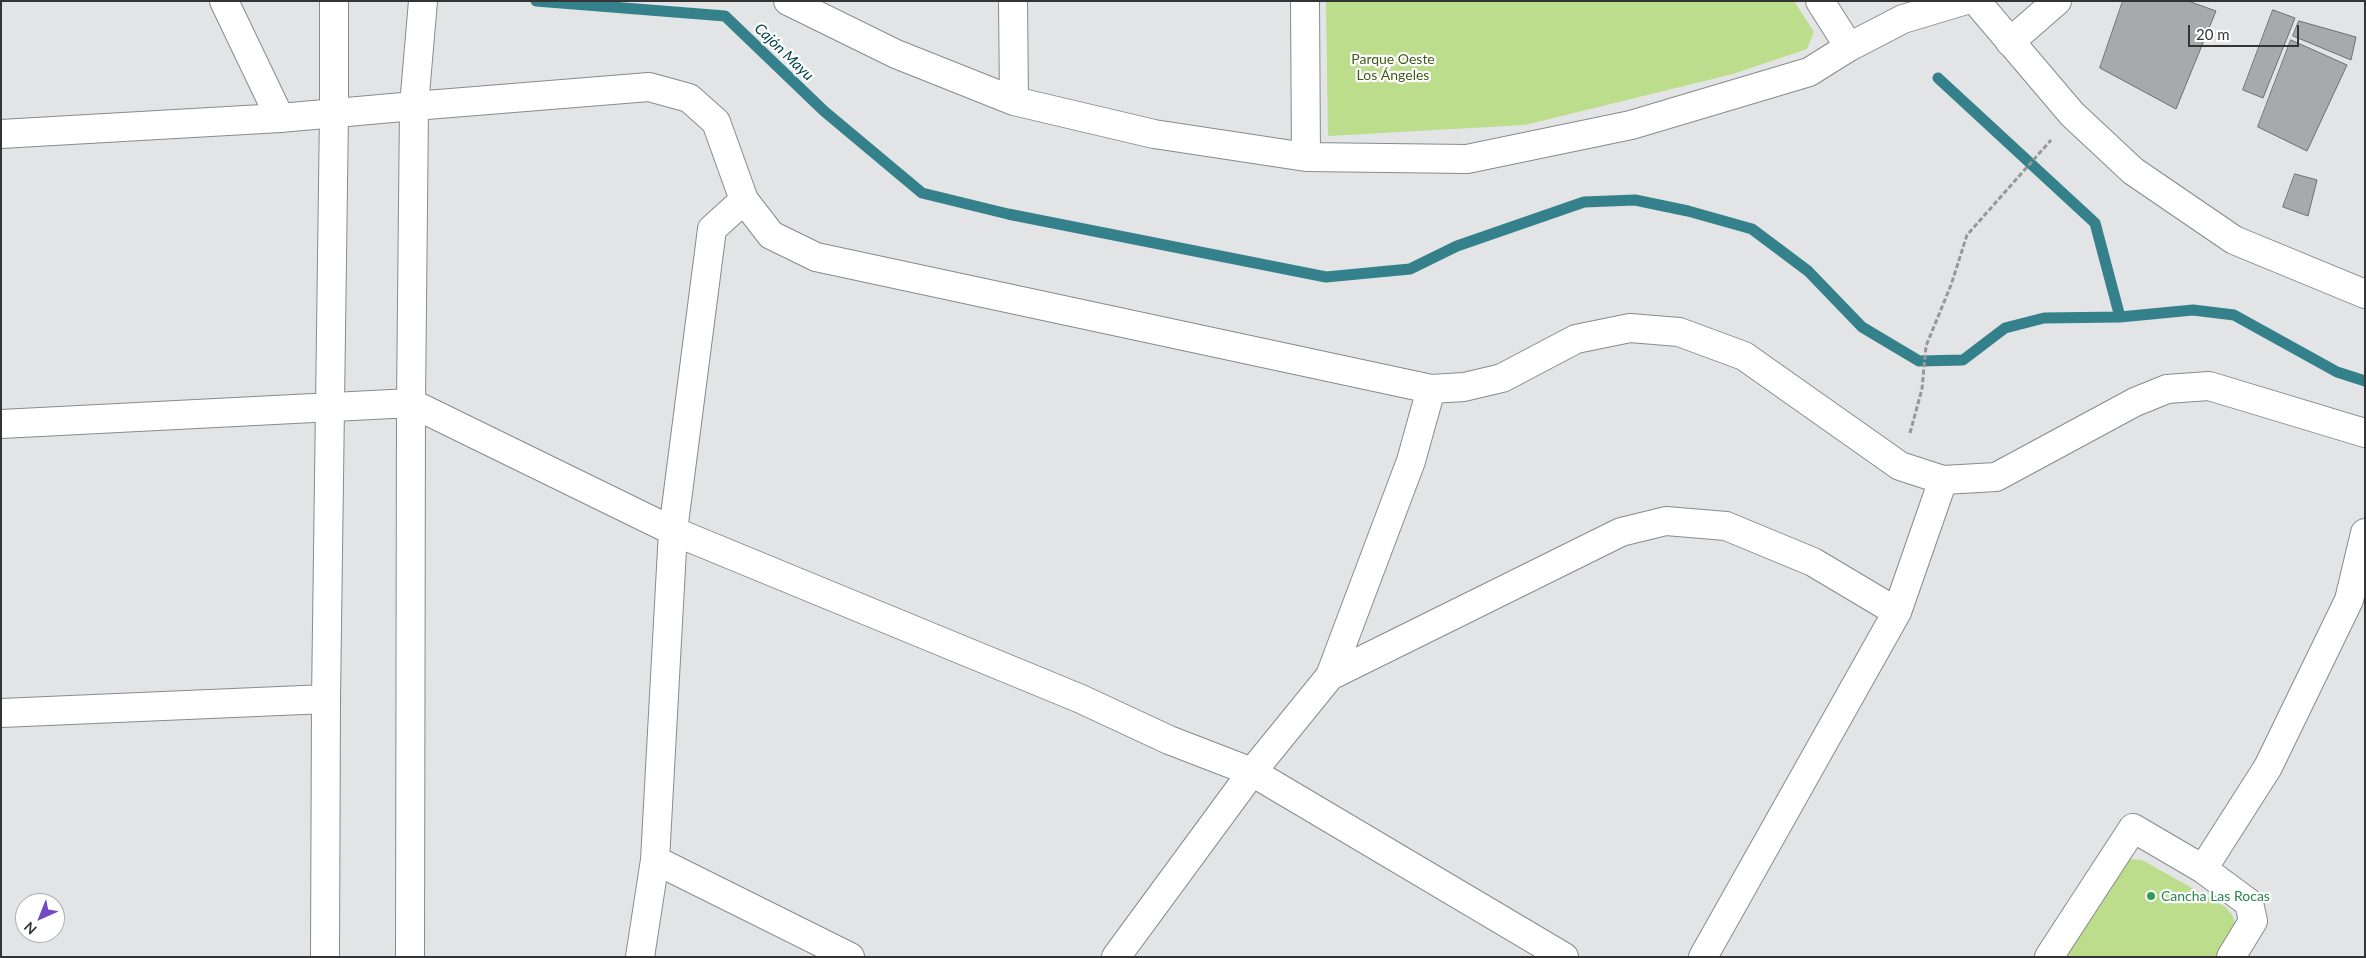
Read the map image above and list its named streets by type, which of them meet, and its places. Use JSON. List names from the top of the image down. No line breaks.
{"water":["Cajón Mayu"],"parks":["Parque Oeste Los Ángeles"],"places":["Cancha Las Rocas"],"scale_bar":"20 m","north":"bottom left"}
